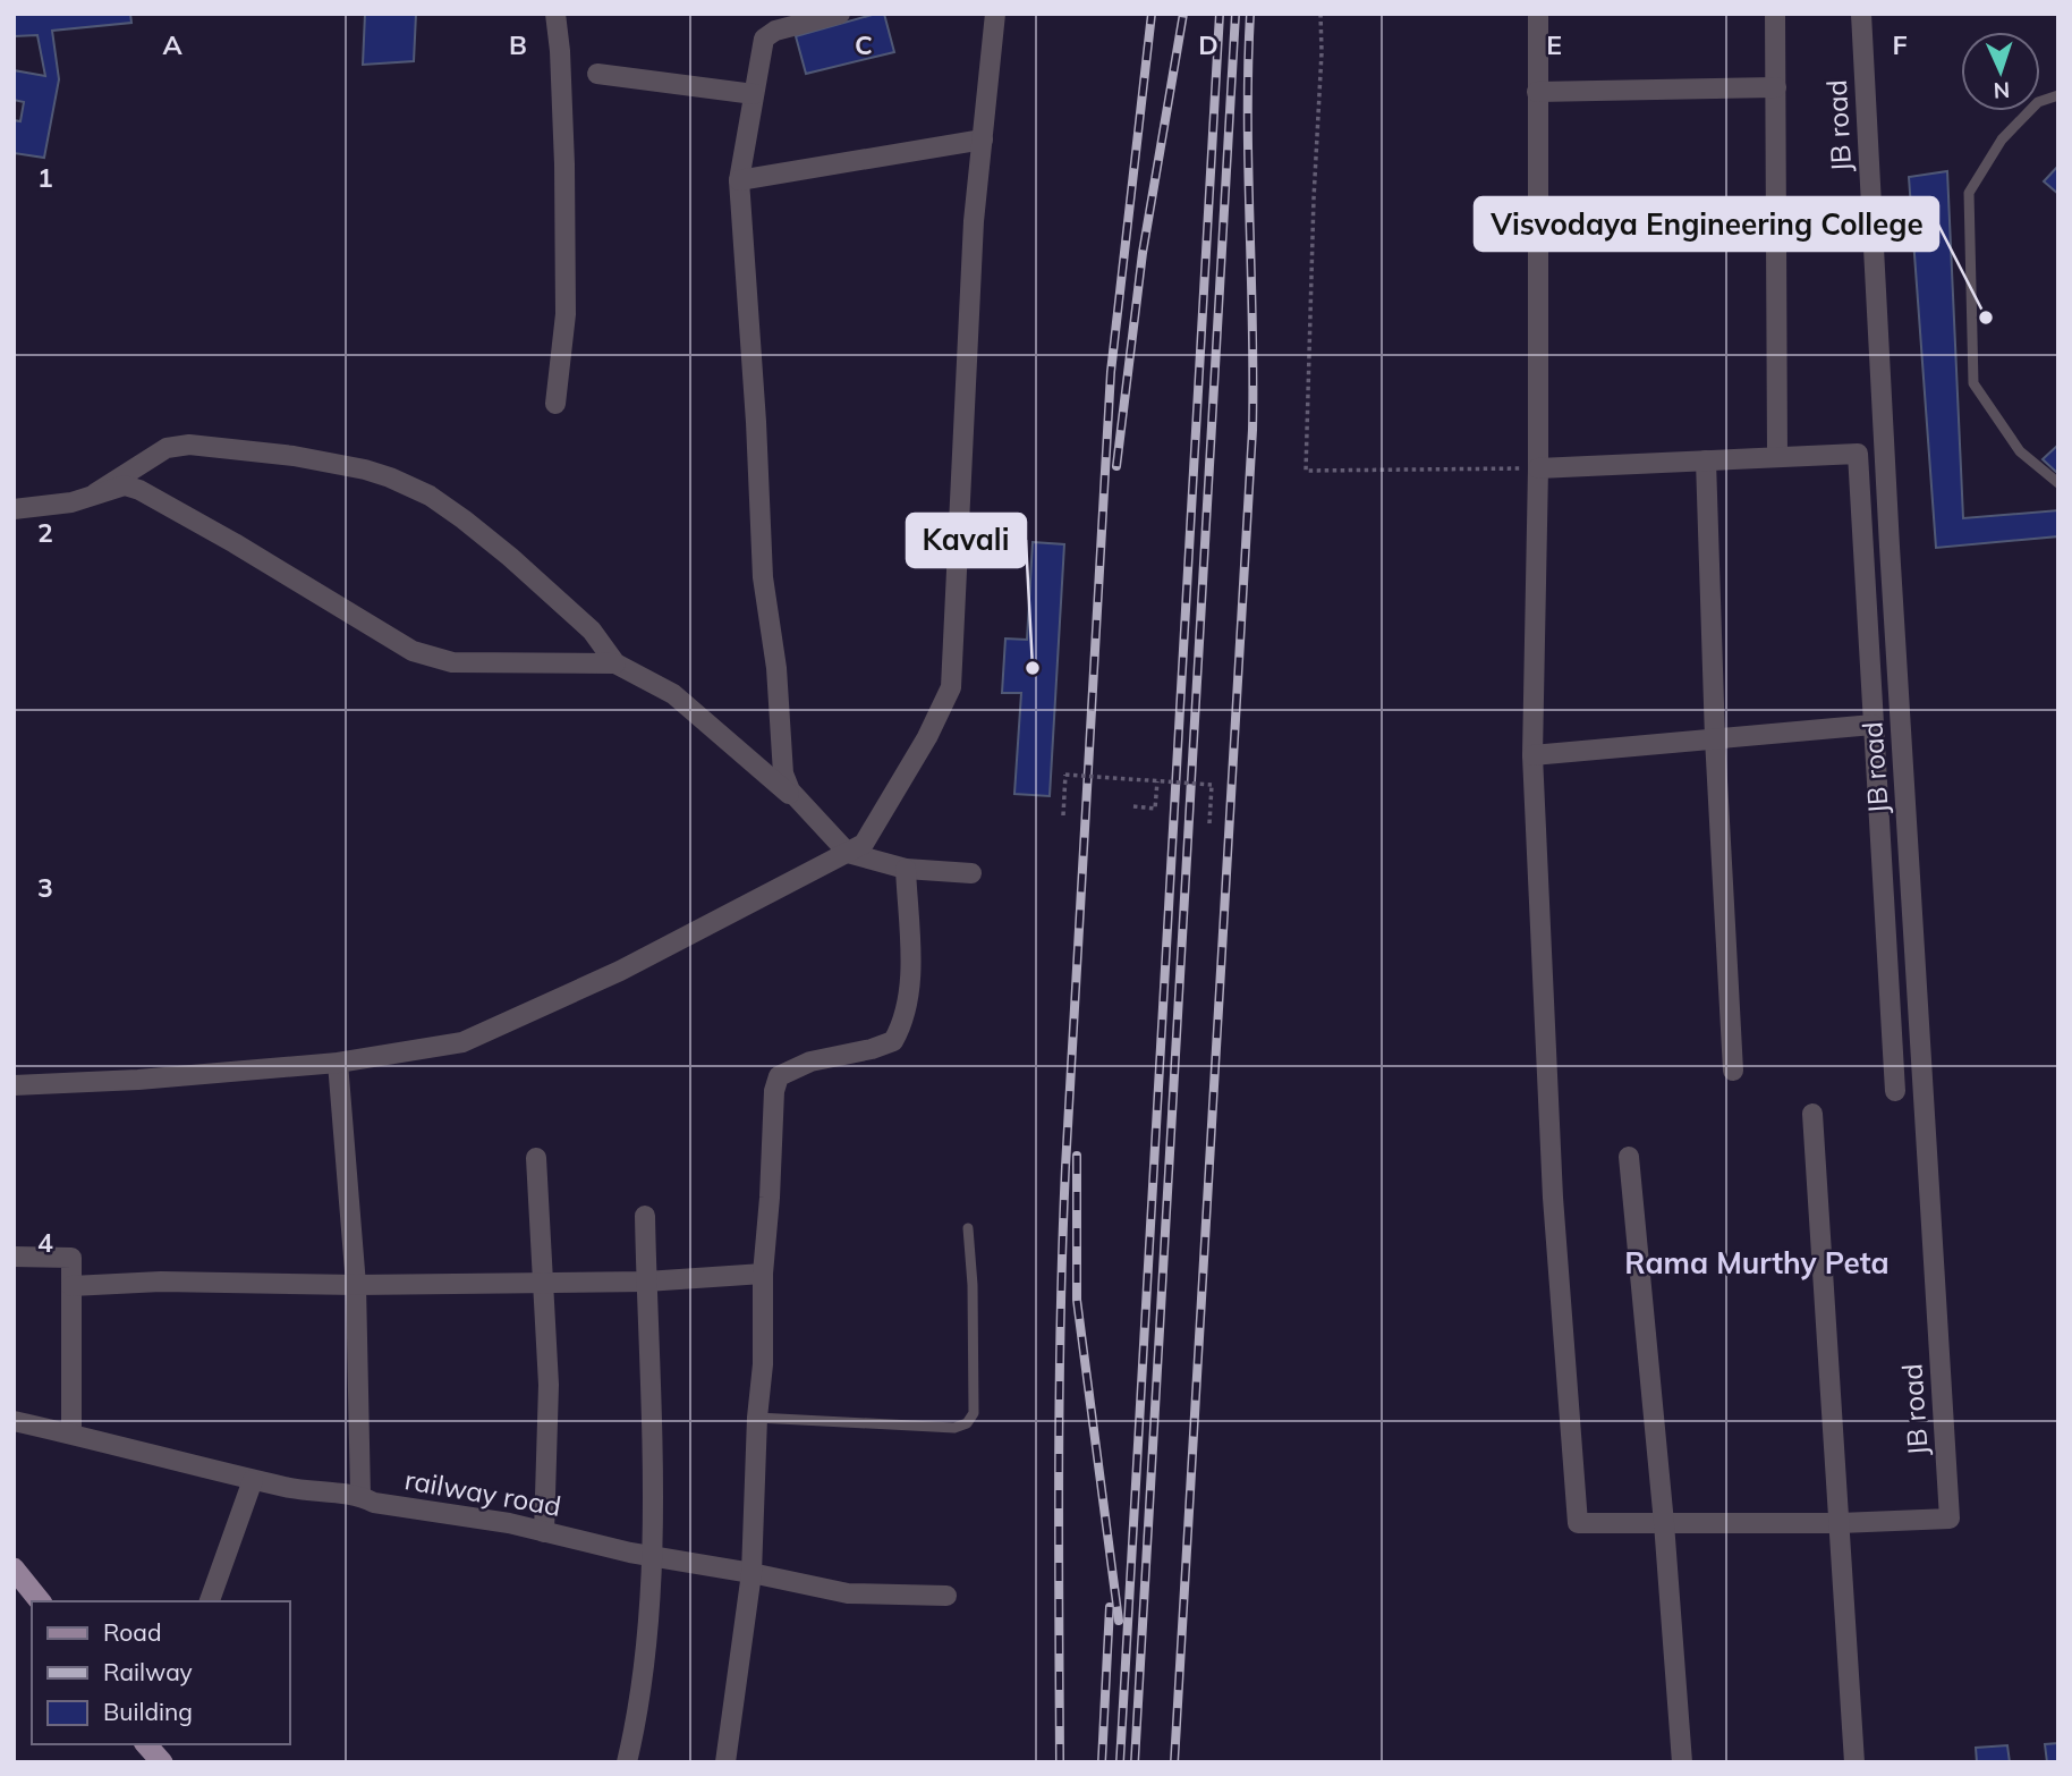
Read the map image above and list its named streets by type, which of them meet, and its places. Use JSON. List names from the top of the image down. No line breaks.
{"streets":{"street":["JB road","railway road"]},"districts":["Rama Murthy Peta"],"places":["Visvodaya Engineering College","Kavali"],"legend":["Road","Railway","Building"],"north":"bottom","grid":{"columns":["A","B","C","D","E","F"],"rows":["1","2","3","4"]}}
